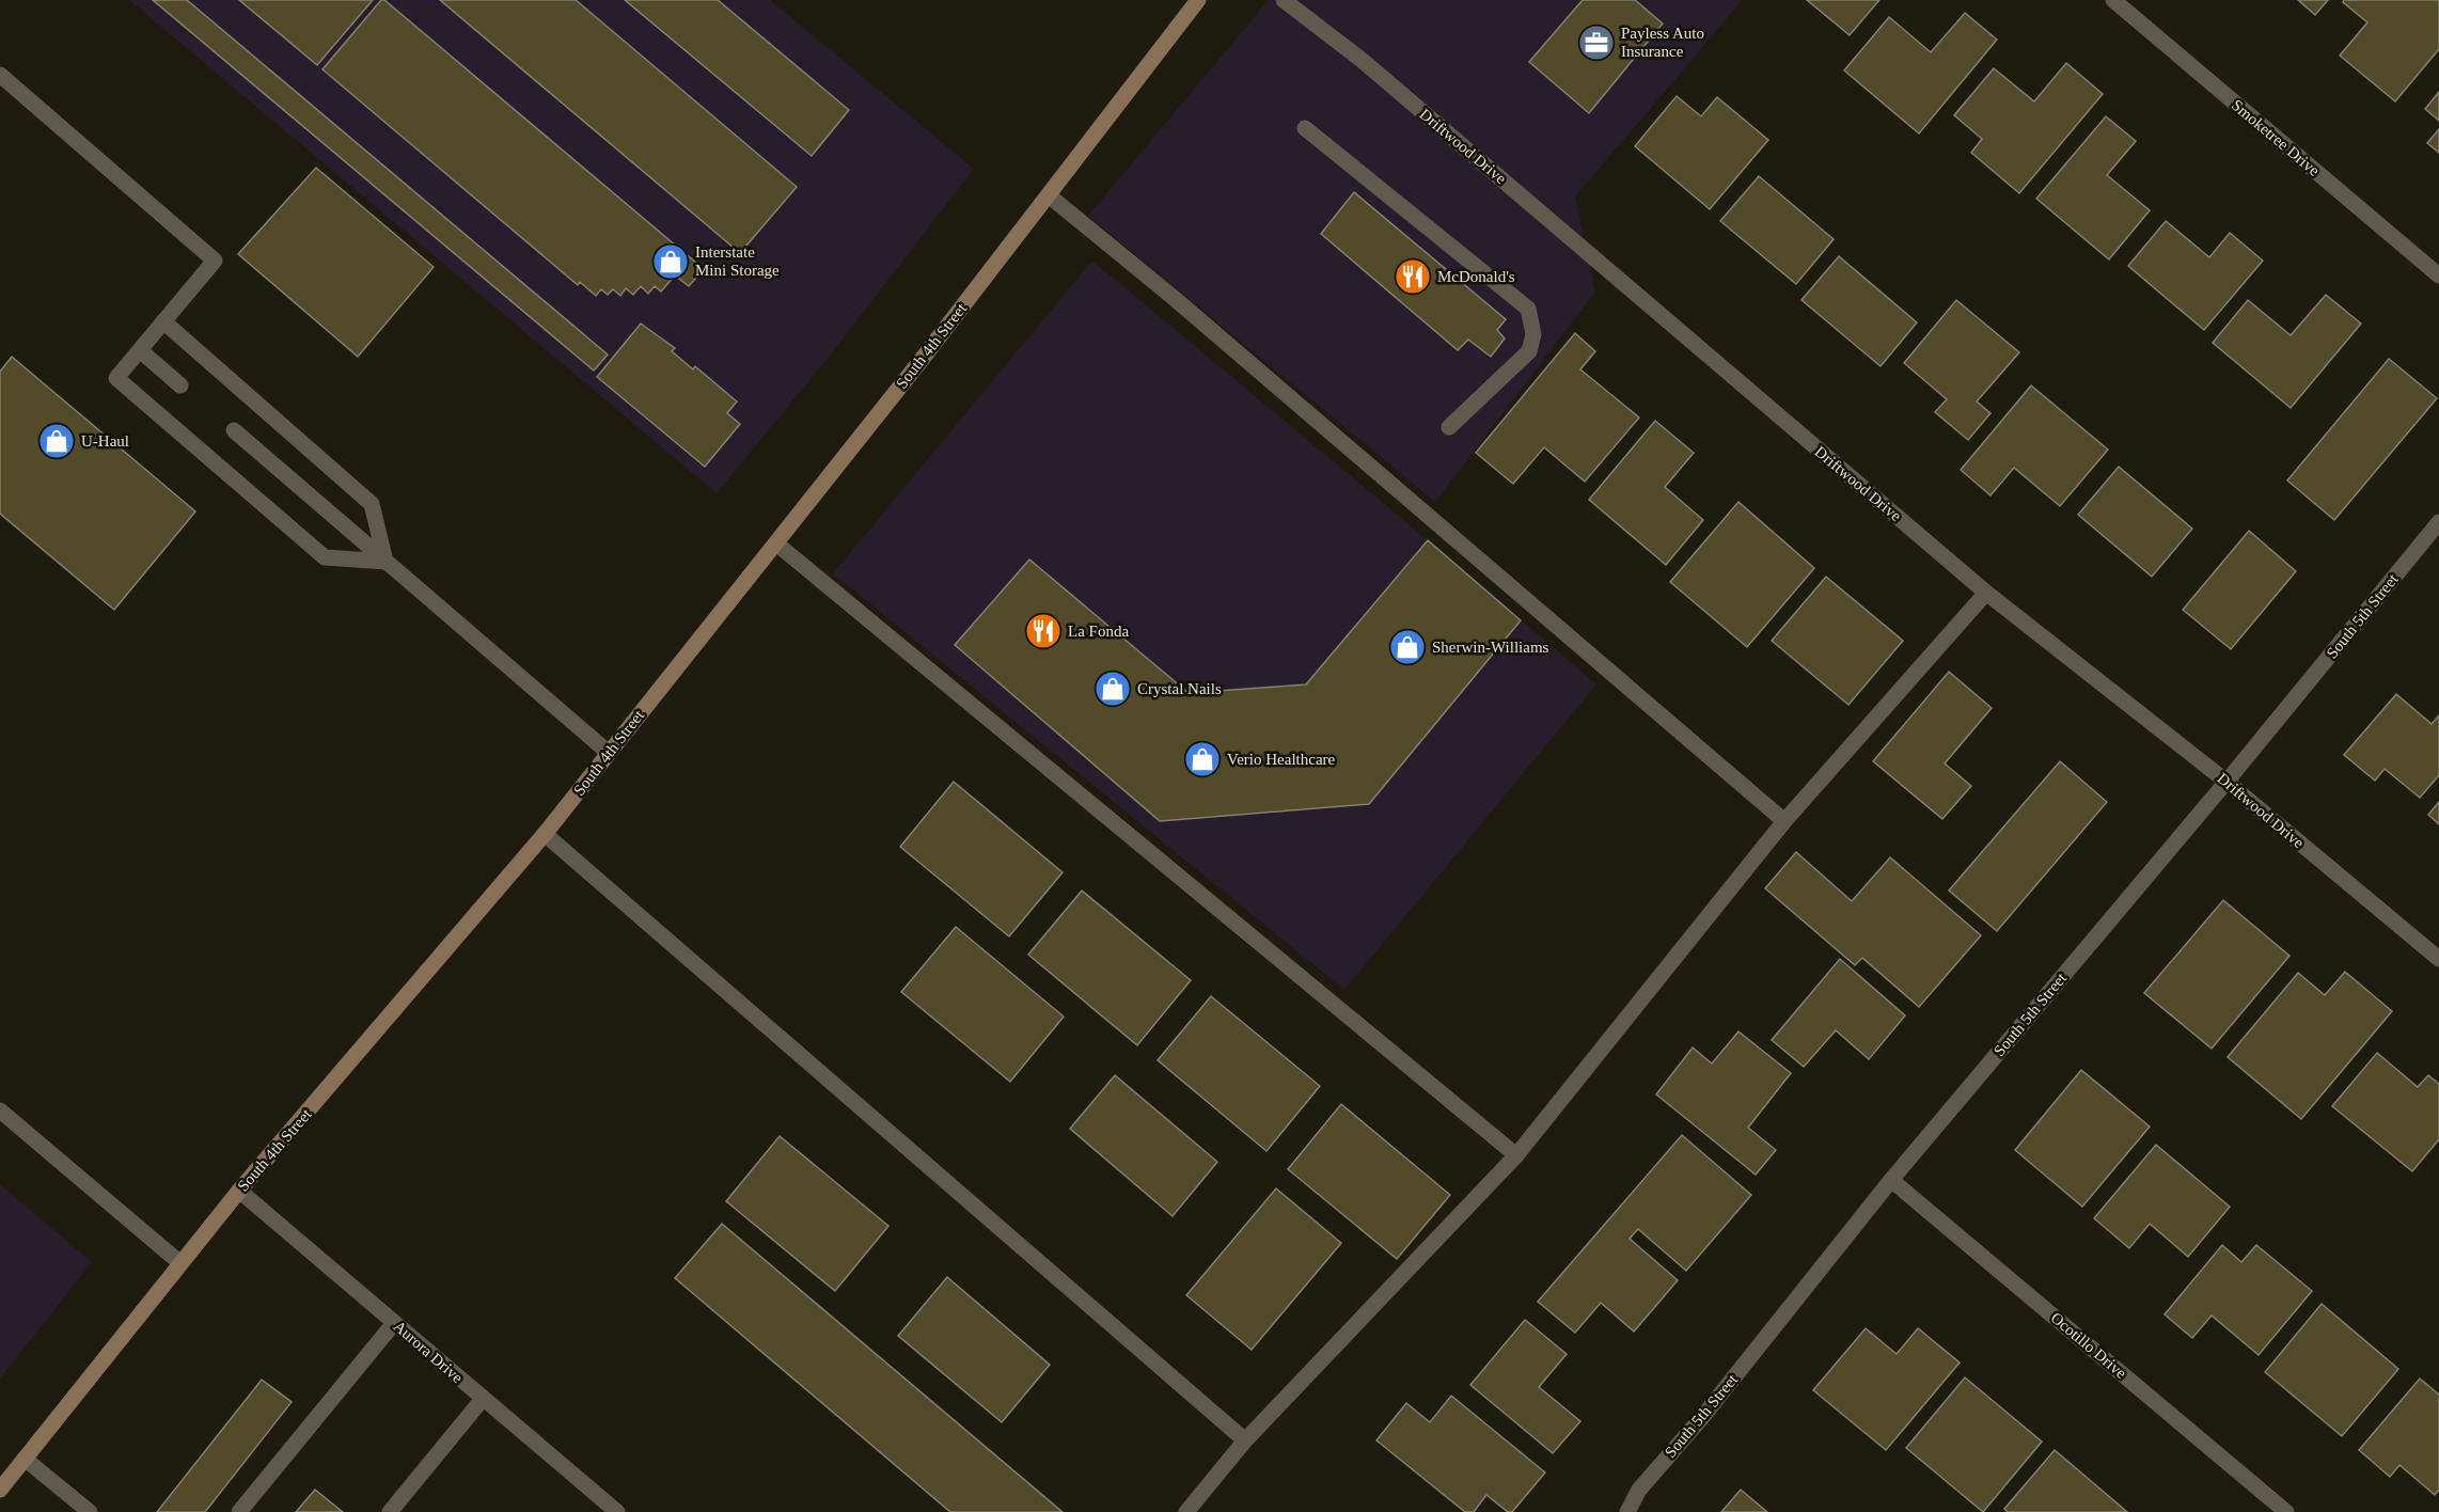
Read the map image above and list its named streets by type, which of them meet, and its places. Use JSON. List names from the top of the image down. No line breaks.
{"streets":{"main road":["South 4th Street"],"street":["Smoketree Drive","Driftwood Drive","South 5th Street","Ocotillo Drive","Aurora Drive"]},"crossings":[["Driftwood Drive","South 5th Street"],["South 4th Street","Aurora Drive"],["South 5th Street","Ocotillo Drive"]],"places":{"office":["Payless Auto Insurance"],"shop":["Interstate Mini Storage","U-Haul","Sherwin-Williams","Crystal Nails","Verio Healthcare"],"restaurant":["McDonald's","La Fonda"]}}
